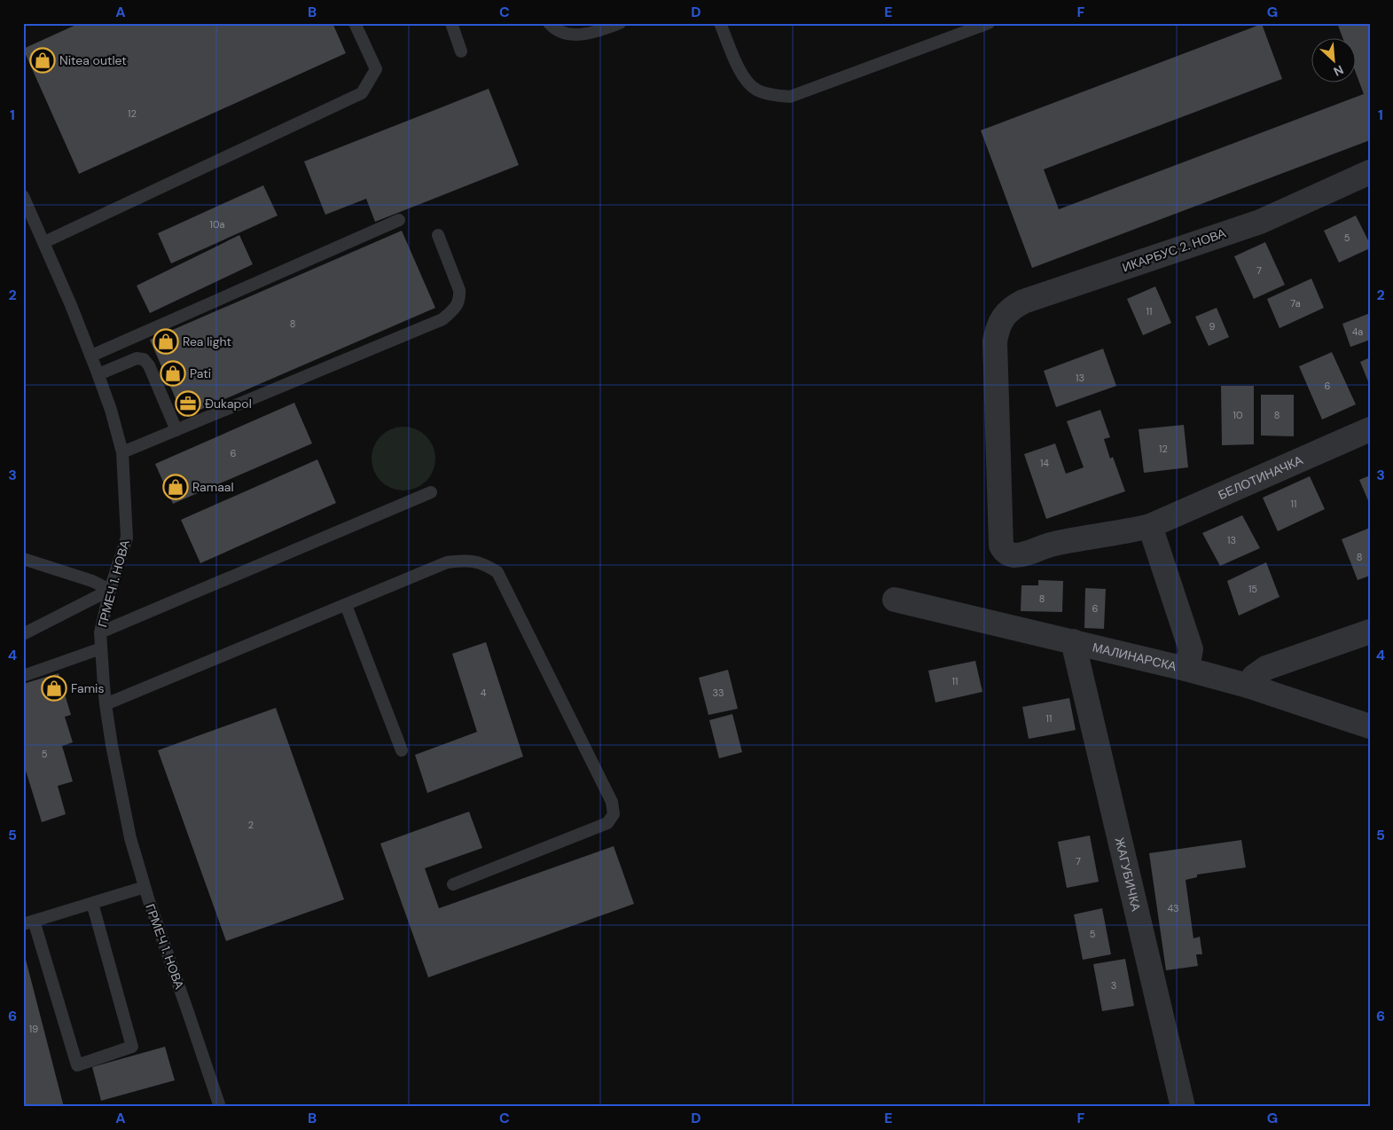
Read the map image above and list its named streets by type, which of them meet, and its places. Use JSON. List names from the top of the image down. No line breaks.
{"streets":{"street":["ИКАРБУС 2. НОВА","БЕЛОТИНАЧКА","МАЛИНАРСКА","ЖАГУБИЧКА"],"lane":["ГРМЕЧ 1. НОВА"]},"crossings":[["ИКАРБУС 2. НОВА","БЕЛОТИНАЧКА"],["МАЛИНАРСКА","ЖАГУБИЧКА"]],"places":{"shop":["Nitea outlet","Rea light","Pati","Ramaal","Famis"],"office":["Đukapol"]},"house_numbers":["12","10a","5","7","7a","11","8","9","4a","13","6","10","8","12","6","14","11","13","8","15","8","6","11","4","33","11","5","2","7","43","5","3","19"],"north":"bottom right","grid":{"columns":["A","B","C","D","E","F","G"],"rows":["1","2","3","4","5","6"]}}
